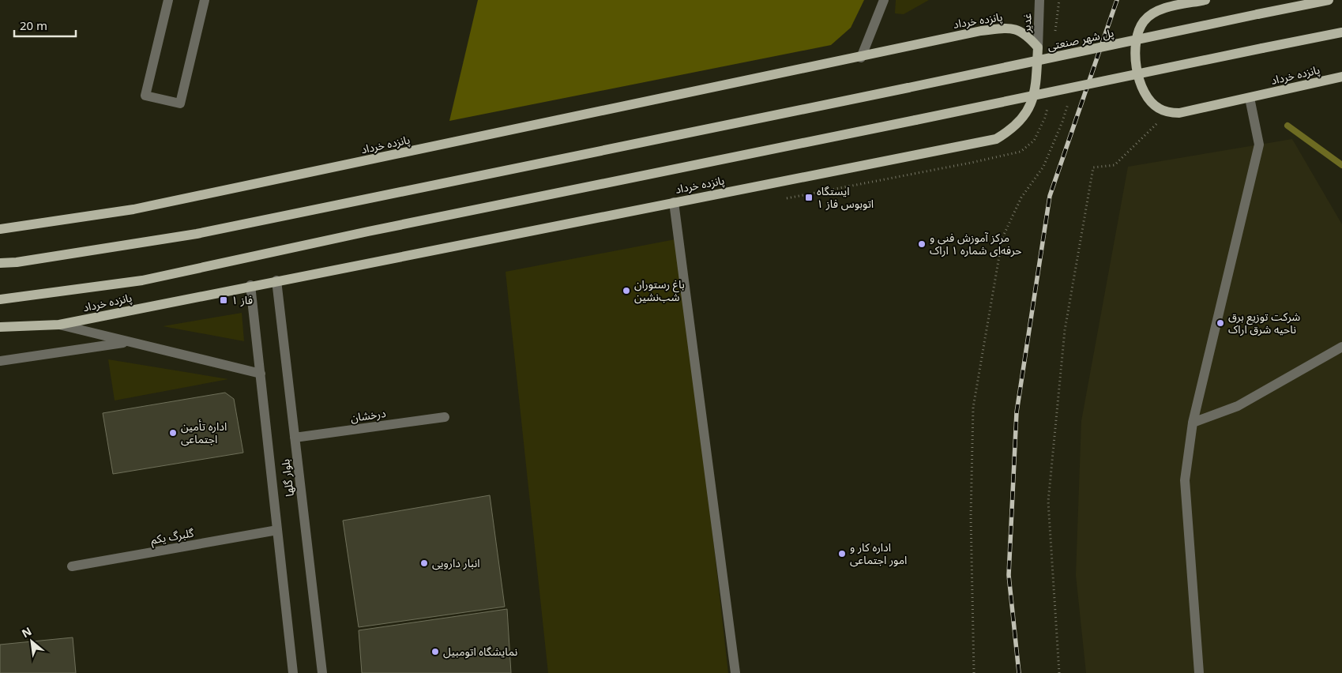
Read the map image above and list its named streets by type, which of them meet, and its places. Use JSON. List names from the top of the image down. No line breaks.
{"streets":{"main road":["پانزده خرداد","پل شهر صنعتی"],"street":["غدیر","درخشان","بلوار گلها","گلبرگ یکم"]},"crossings":[["پانزده خرداد","غدیر"],["پانزده خرداد","پل شهر صنعتی"],["پانزده خرداد","بلوار گلها"],["درخشان","بلوار گلها"],["بلوار گلها","گلبرگ یکم"]],"places":{"transit":["ایستگاه اتوبوس فاز ۱","فاز ۱"],"other":["مرکز آموزش فنی و حرفه‌ای شماره ۱ اراک","باغ رستوران شب‌نشین","شرکت توزیع برق ناحیه شرق اراک","اداره تأمین اجتماعی","اداره کار و امور اجتماعی","انبار دارویی","نمایشگاه اتومبیل"]},"scale_bar":"20 m","north":"top left"}
